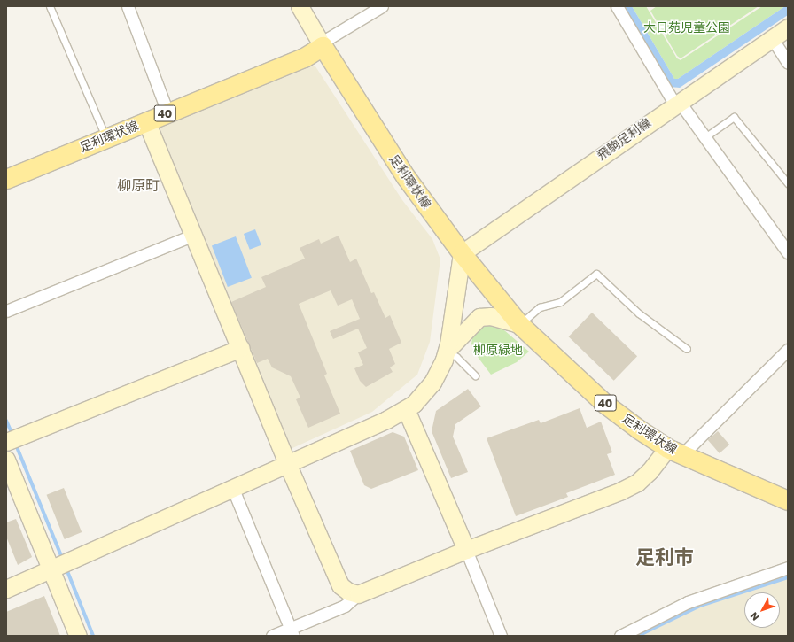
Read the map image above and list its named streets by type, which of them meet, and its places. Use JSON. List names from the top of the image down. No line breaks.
{"streets":{"main road":["40","足利環状線"],"street":["飛駒足利線"]},"crossings":[["足利環状線","飛駒足利線"]],"districts":["柳原町","足利市"],"parks":["大日苑児童公園","柳原緑地"],"north":"bottom left"}
